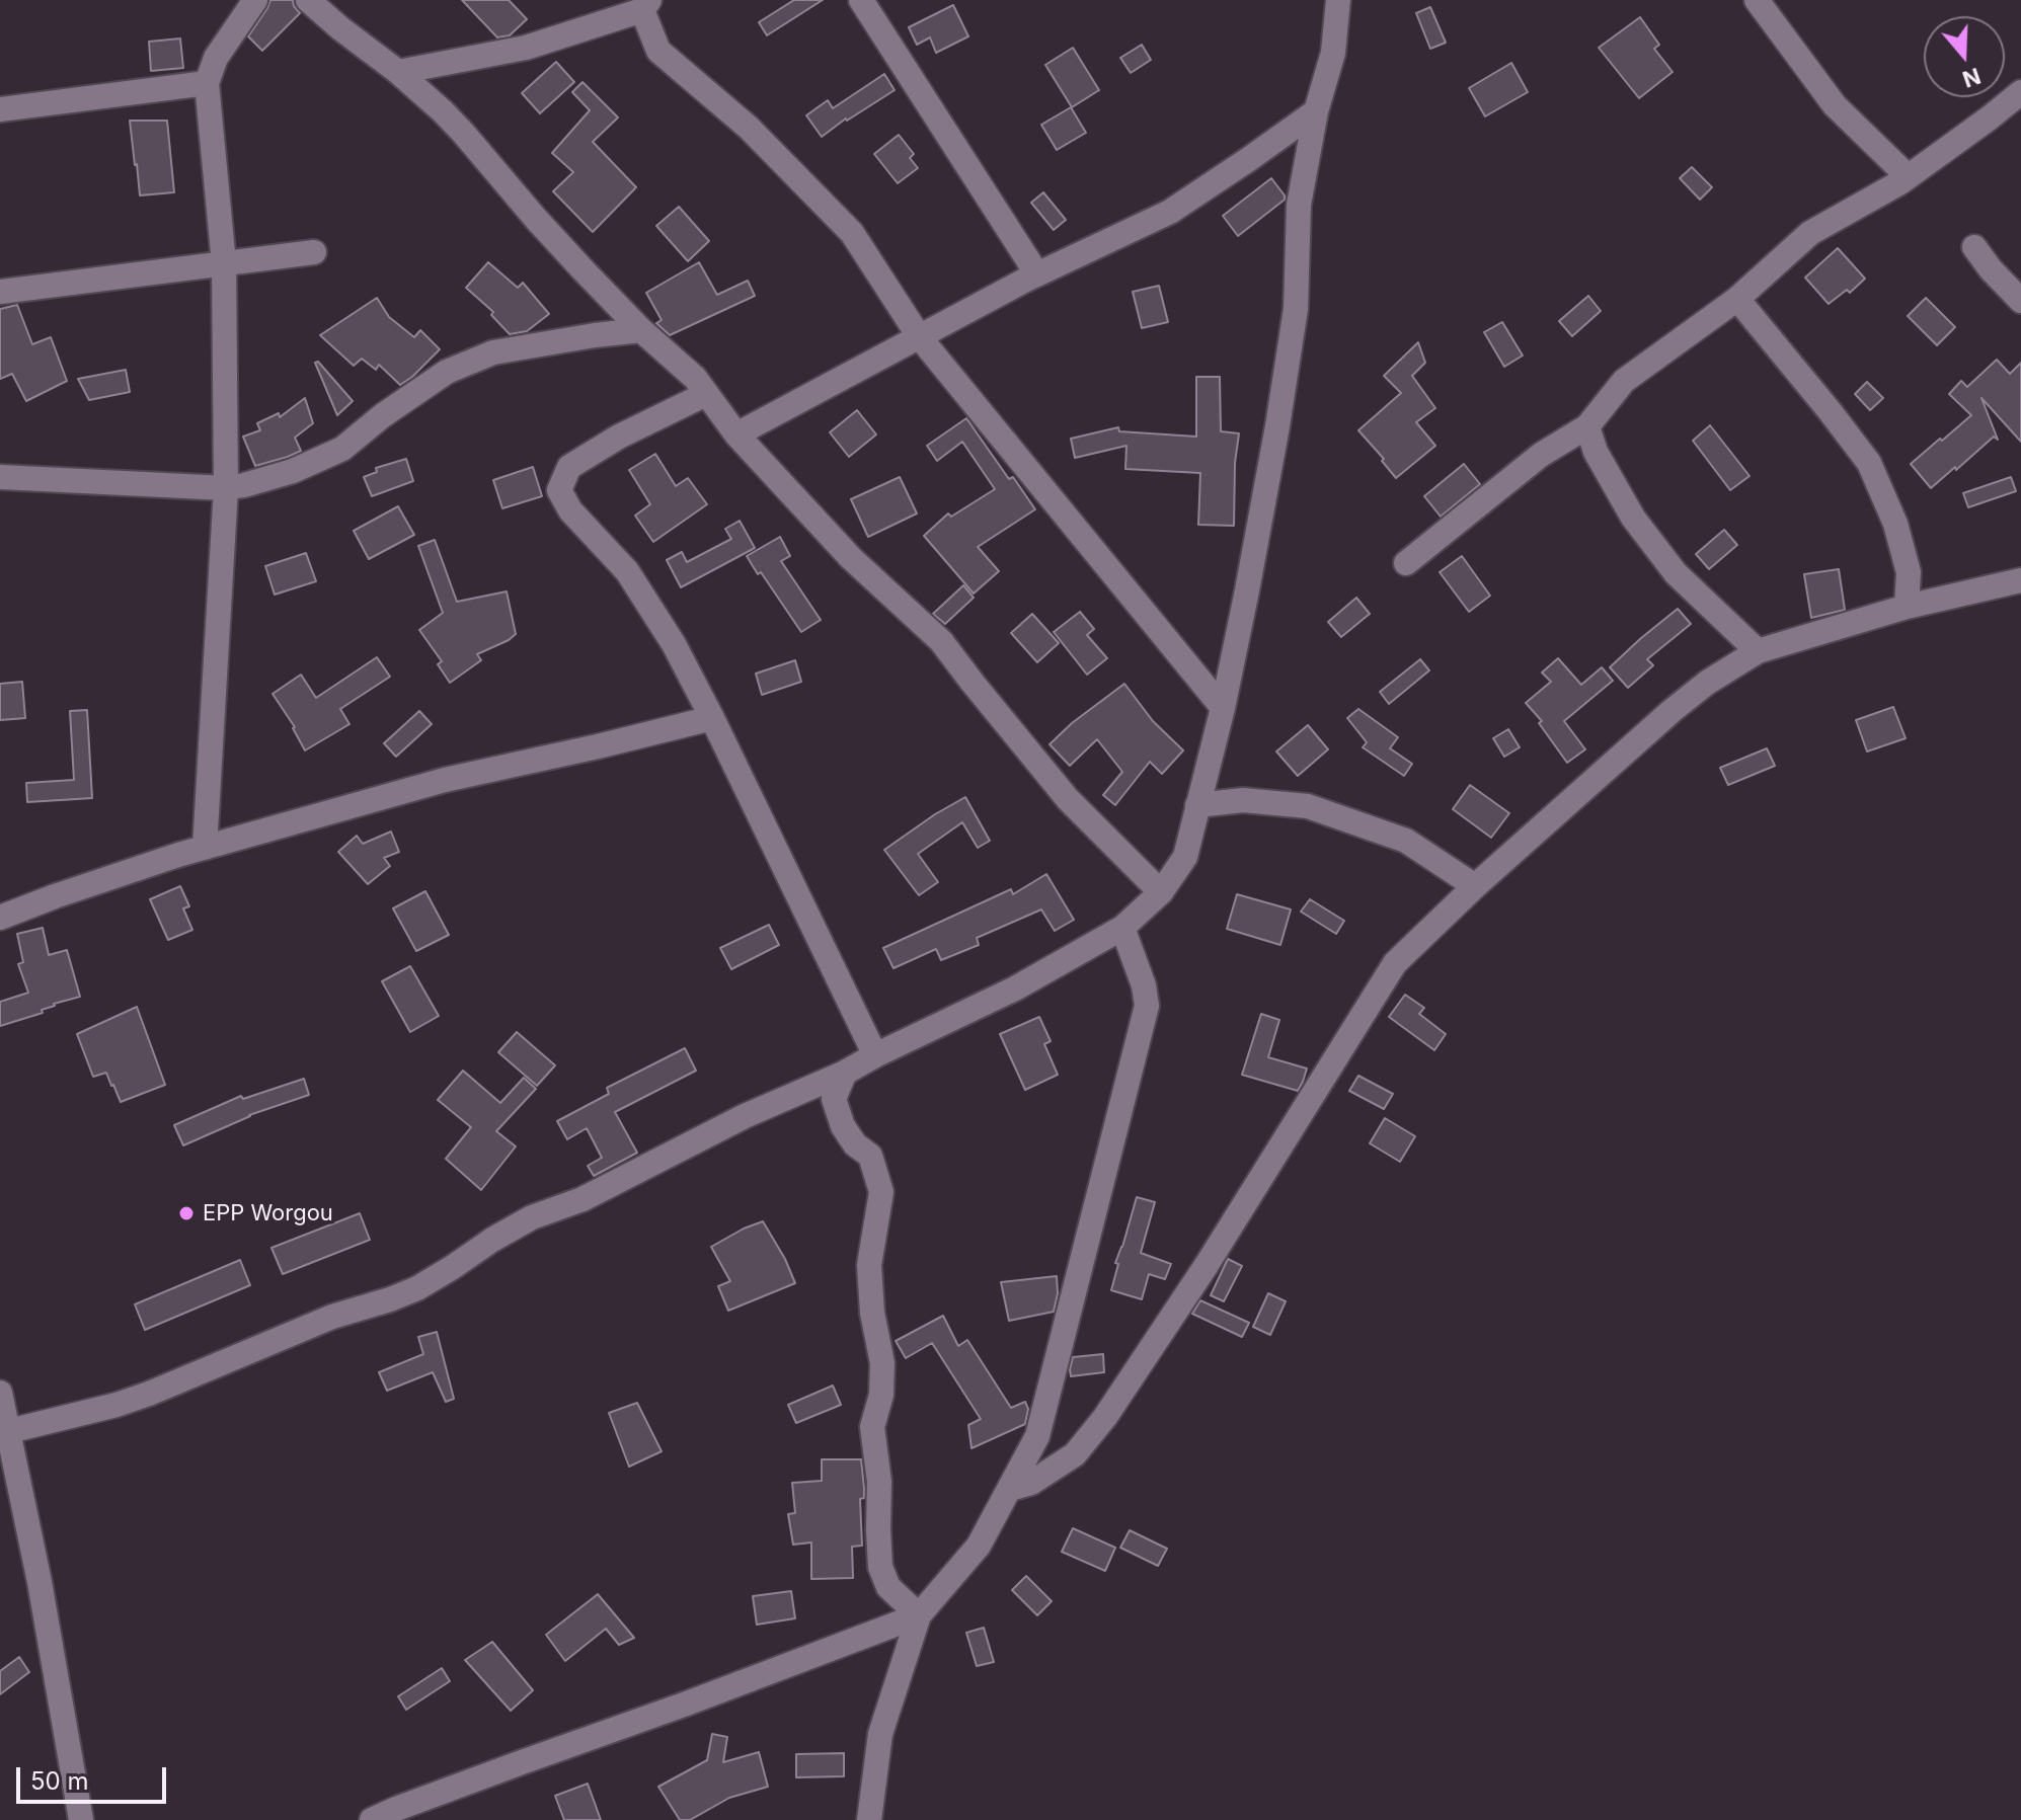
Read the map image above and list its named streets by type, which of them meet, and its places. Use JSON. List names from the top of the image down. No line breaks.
{"places":["EPP Worgou"],"scale_bar":"50 m","north":"bottom"}
